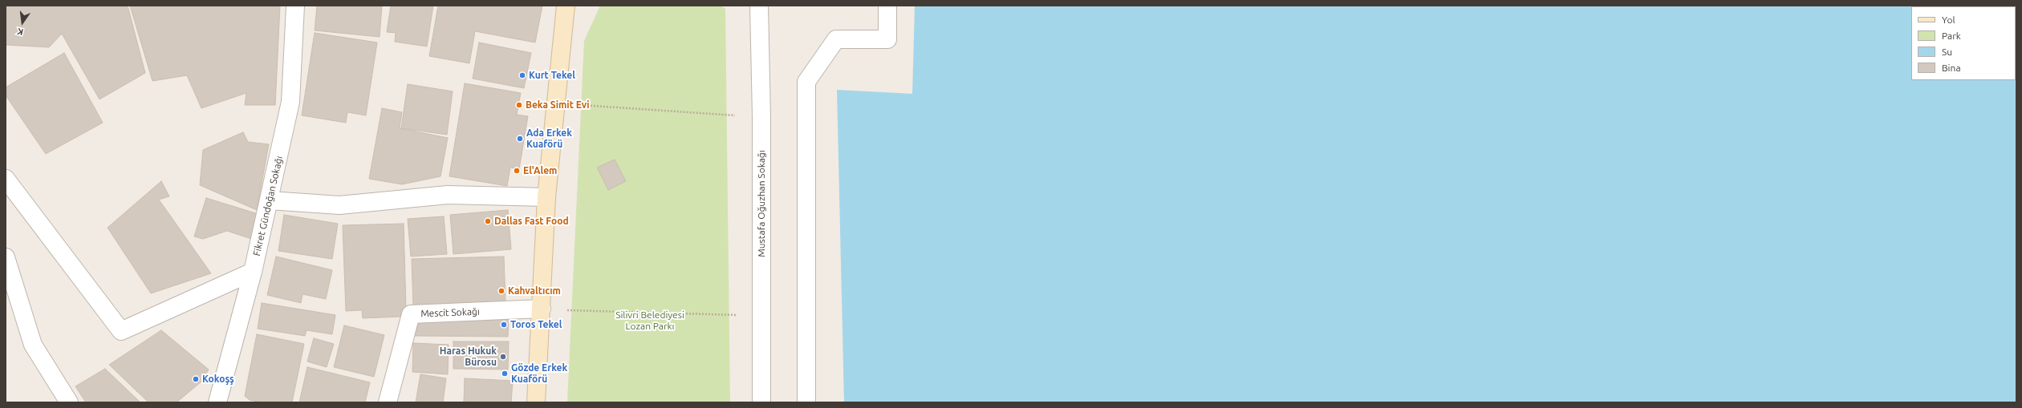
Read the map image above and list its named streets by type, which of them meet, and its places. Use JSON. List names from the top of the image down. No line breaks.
{"streets":{"street":["Mustafa Oğuzhan Sokağı","Fikret Gündoğan Sokağı","Mescit Sokağı"]},"parks":["Silivri Belediyesi Lozan Parkı"],"places":["Kurt Tekel","Beka Simit Evi","Ada Erkek Kuaförü","El'Alem","Dallas Fast Food","Kahvaltıcım","Toros Tekel","Haras Hukuk Bürosu","Gözde Erkek Kuaförü","Kokoşş"],"legend":["Yol","Park","Su","Bina"],"north":"bottom"}
